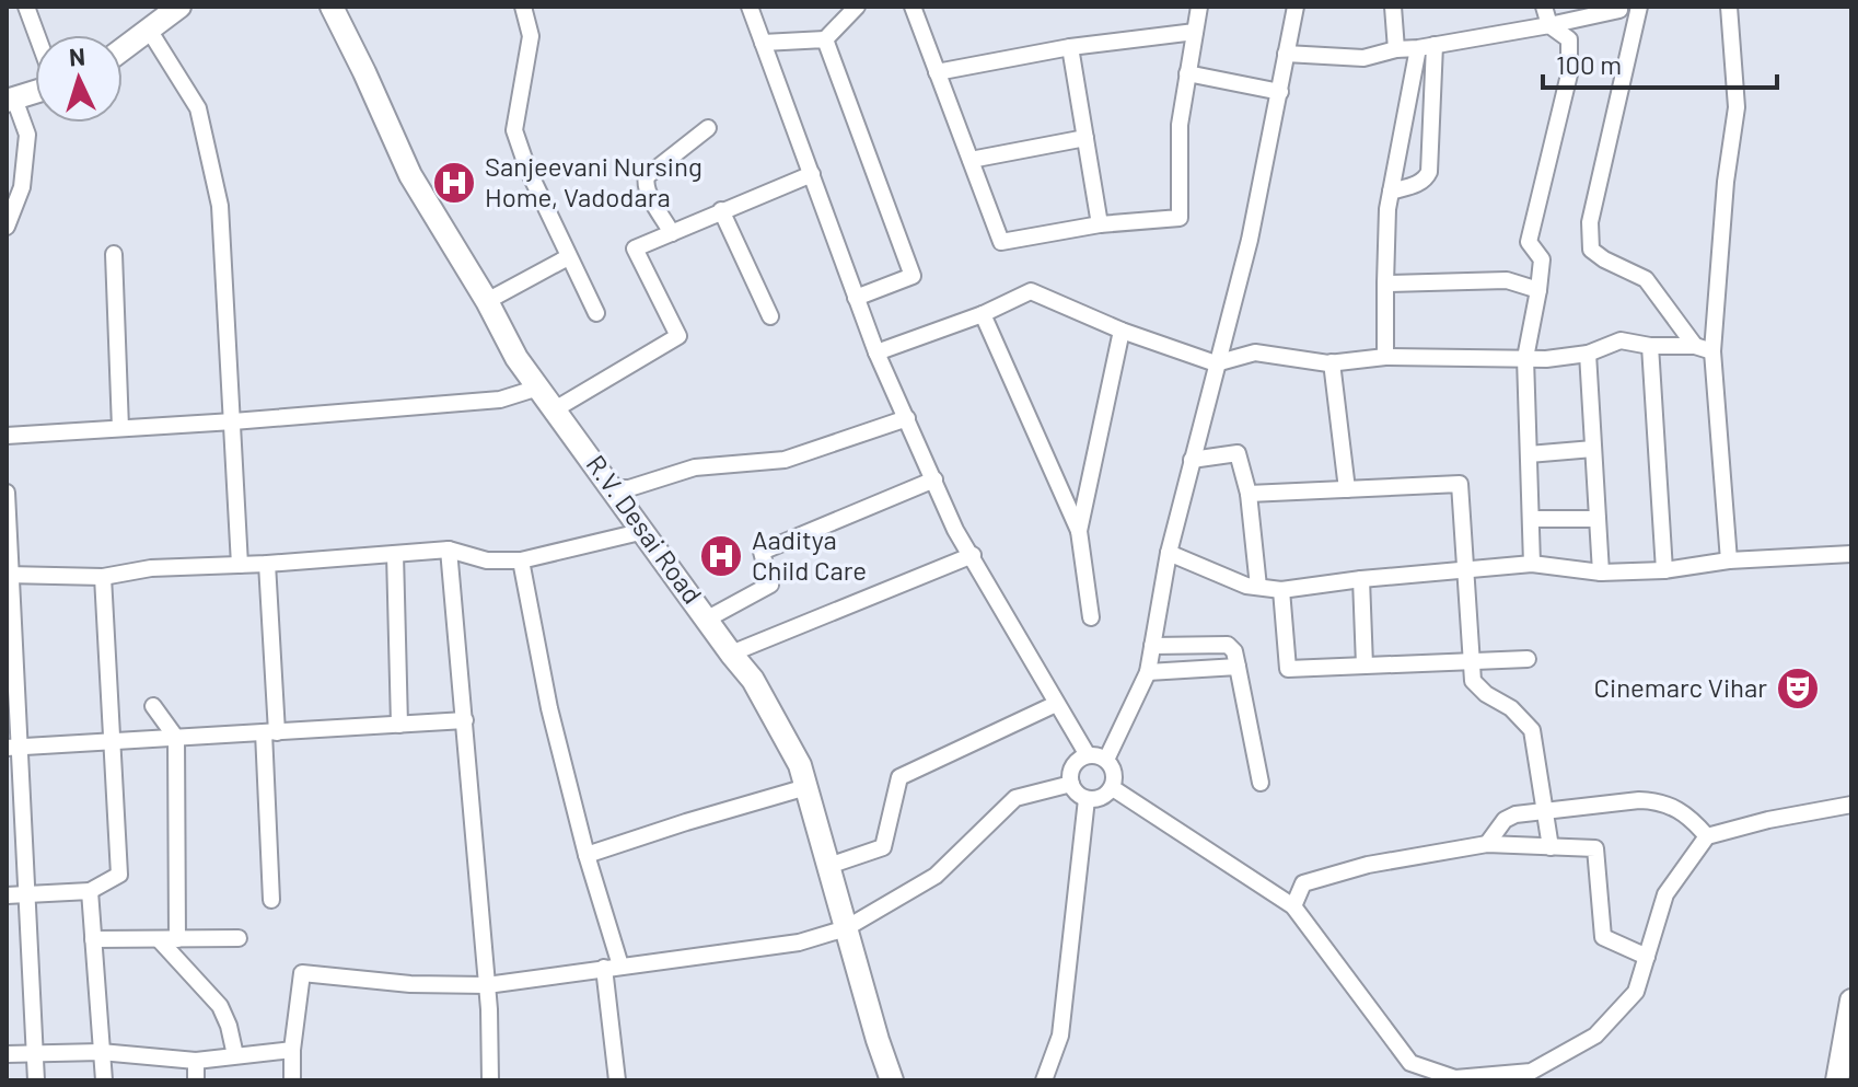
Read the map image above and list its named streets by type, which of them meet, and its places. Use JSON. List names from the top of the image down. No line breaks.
{"streets":{"street":["R.V. Desai Road"]},"places":{"hospital":["Sanjeevani Nursing Home, Vadodara","Aaditya Child Care"],"theatre":["Cinemarc Vihar"]},"scale_bar":"100 m","north":"top"}
